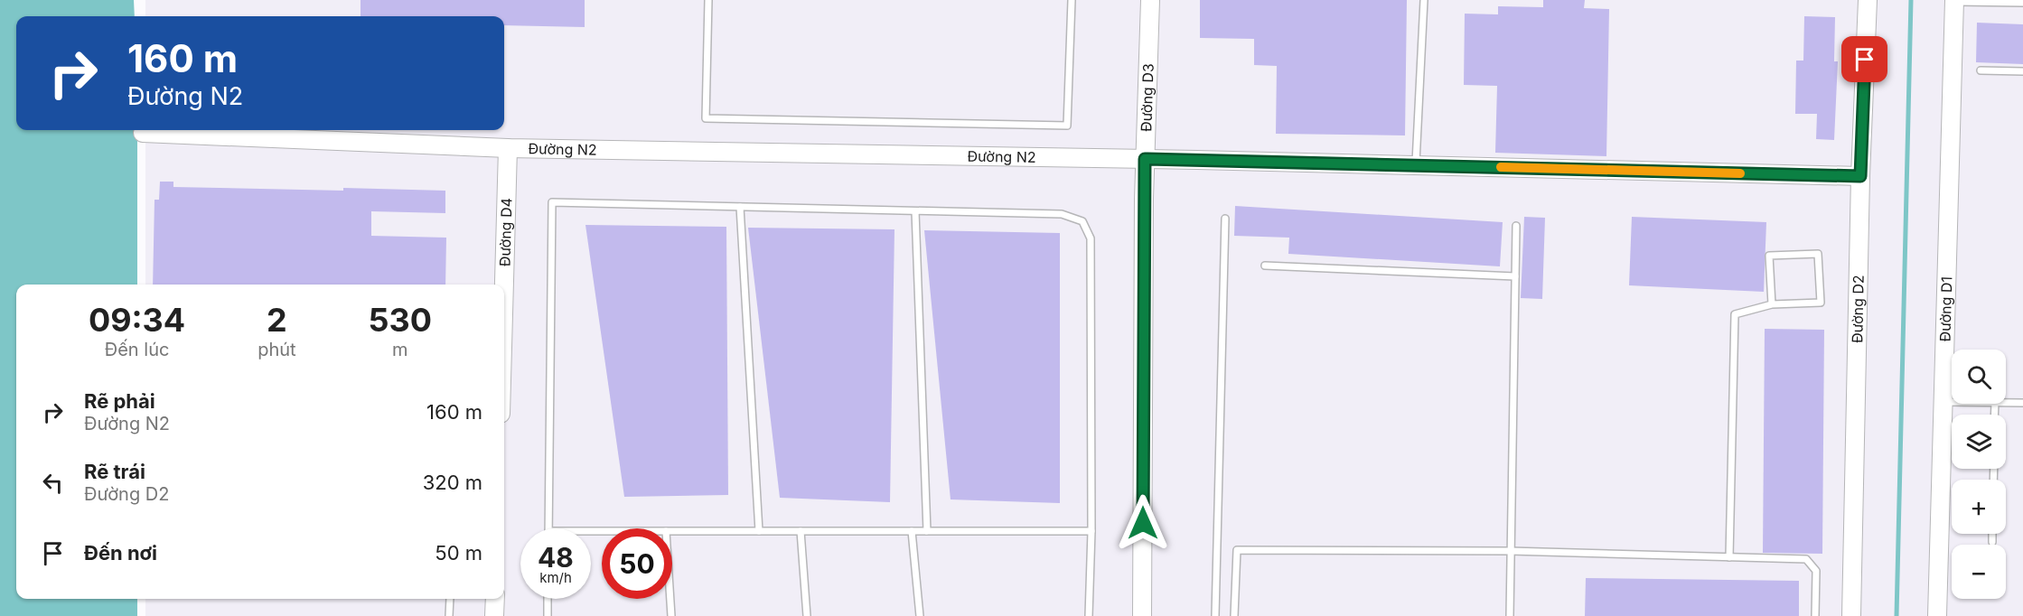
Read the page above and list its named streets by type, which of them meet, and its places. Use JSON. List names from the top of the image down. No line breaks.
{"streets":{"street":["Đường D3","Đường N2","Đường D4","Đường D2","Đường D1"]},"crossings":[["Đường D3","Đường N2"],["Đường N2","Đường D4"],["Đường N2","Đường D2"]],"page":{"turn":["160 m","Đường N2"],"eta":["09:34","Đến lúc","2","phút","530","m"],"map_buttons":["+","−"],"list":[{"name":"Rẽ phải","note":"Đường N2","value":"160 m"},{"name":"Rẽ trái","note":"Đường D2","value":"320 m"},{"name":"Đến nơi","value":"50 m"}],"speed":"48 km/h","limit":"50"}}
